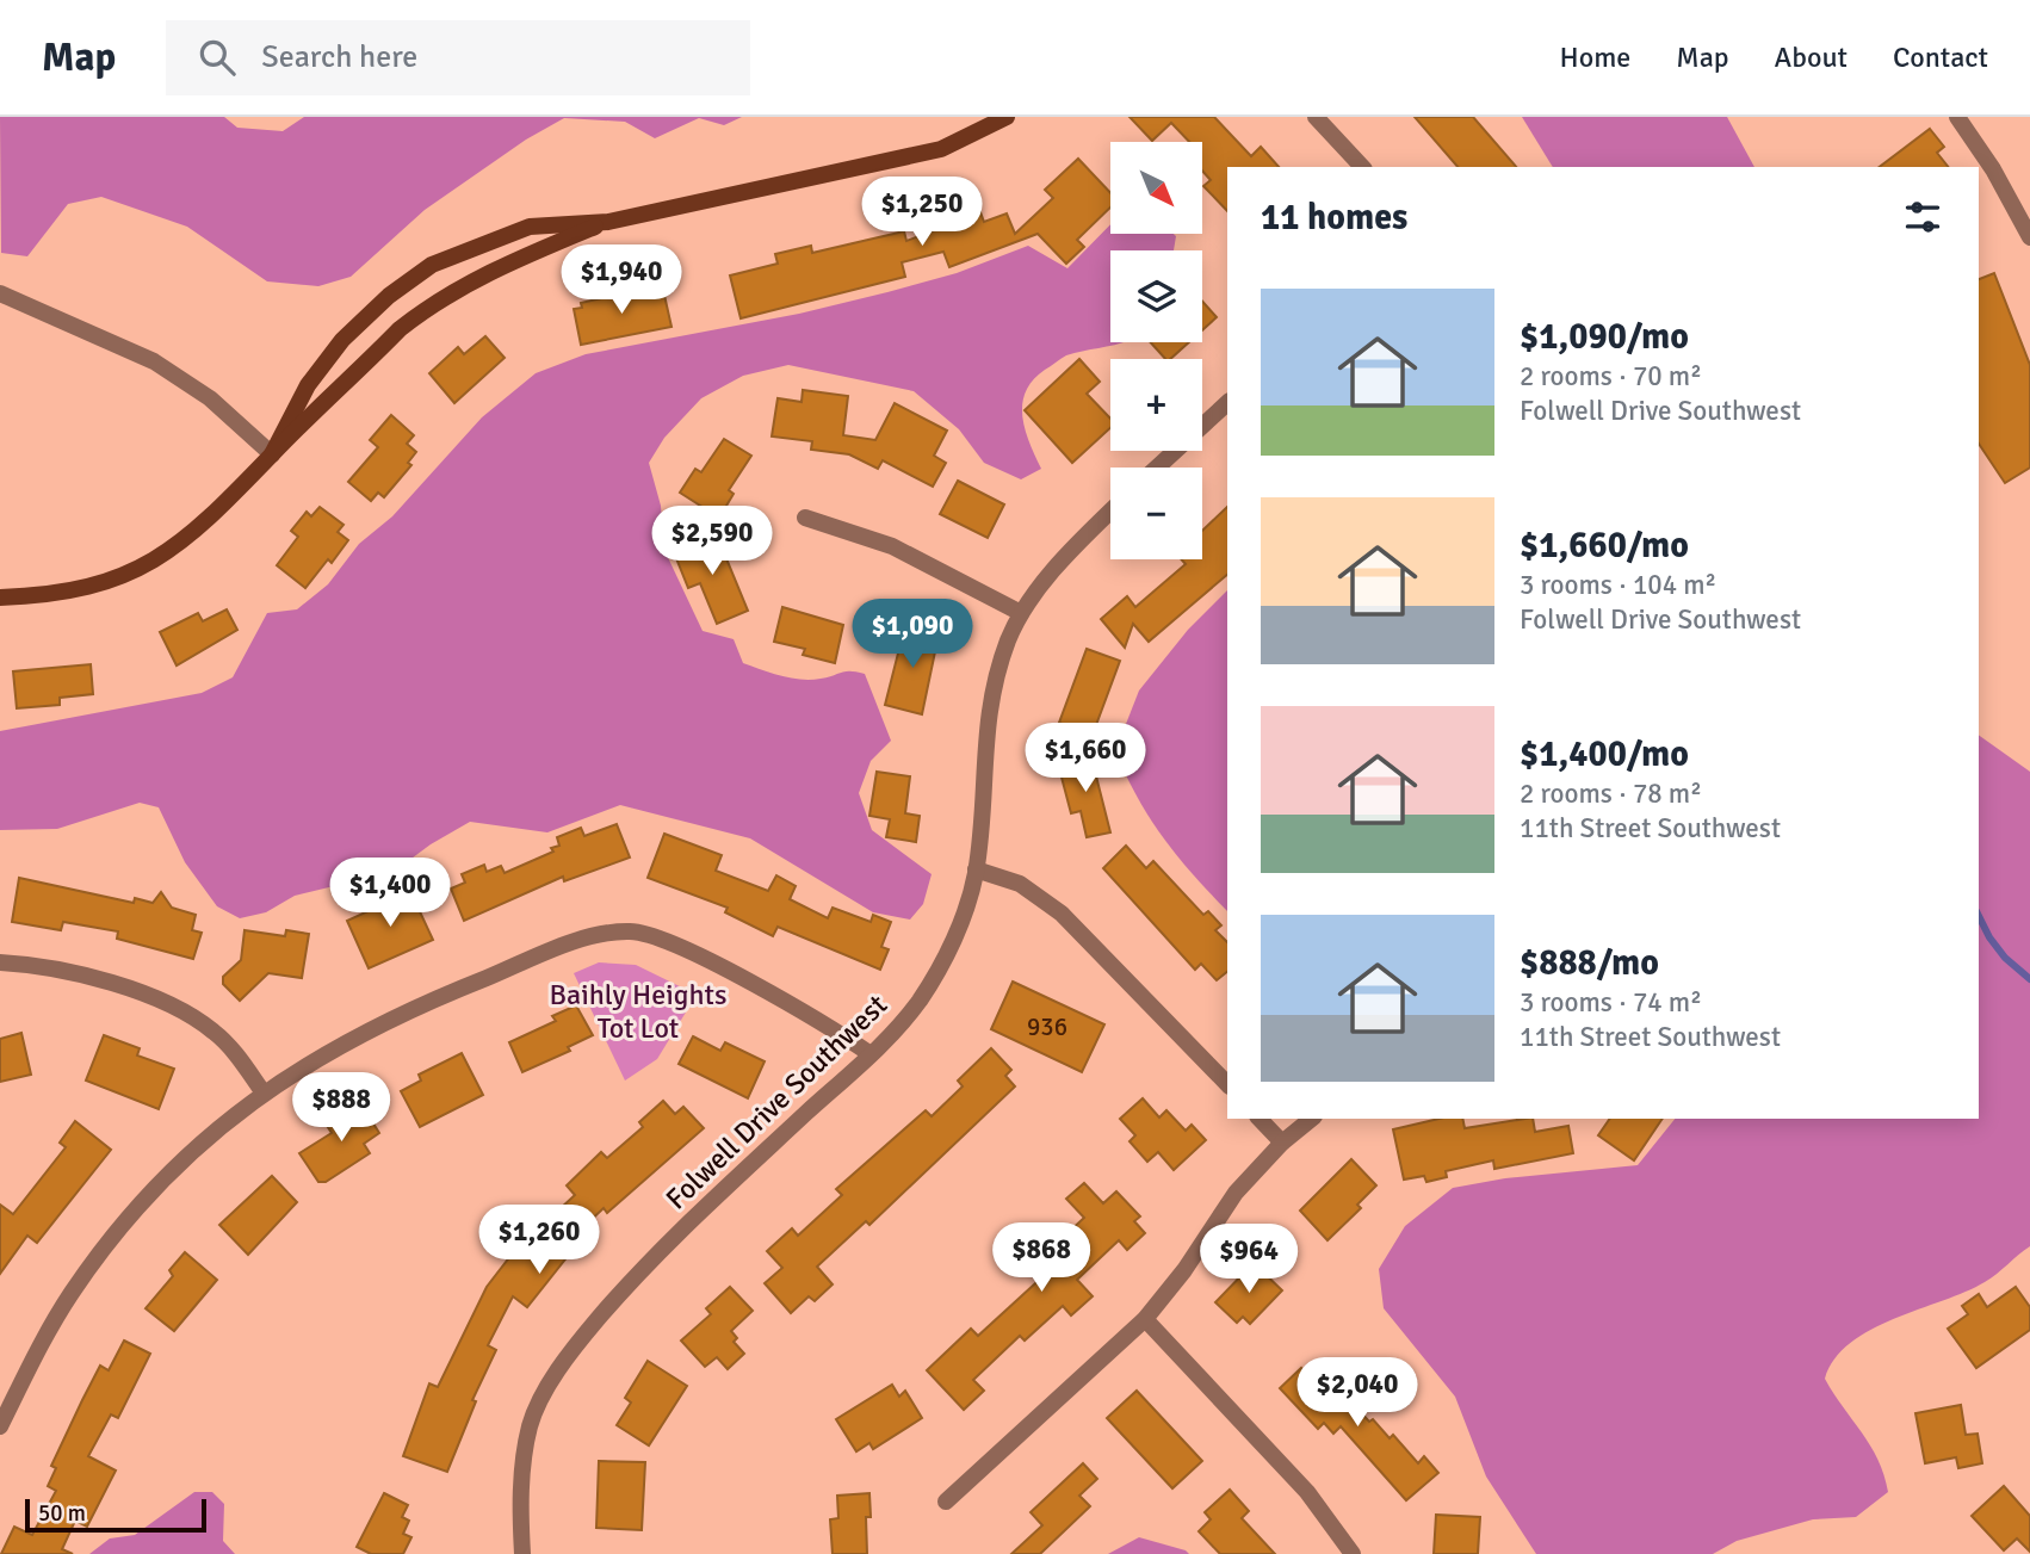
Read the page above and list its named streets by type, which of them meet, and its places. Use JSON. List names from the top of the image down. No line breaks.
{"streets":{"street":["Folwell Drive Southwest"]},"parks":["Baihly Heights Tot Lot"],"house_numbers":["936"],"scale_bar":"50 m","north":"bottom right","page":{"header":"Map","search":"Search here","nav":["Home","Map","About","Contact"],"map_buttons":["+","−"],"heading":"11 homes","price":["$1,250","$1,940","$2,590","$1,090","$1,660","$1,400","$888","$1,260","$868","$964","$2,040"],"list":[{"name":"$1,090/mo","note":"2 rooms · 70 m² · Folwell Drive Southwest"},{"name":"$1,660/mo","note":"3 rooms · 104 m² · Folwell Drive Southwest"},{"name":"$1,400/mo","note":"2 rooms · 78 m² · 11th Street Southwest"},{"name":"$888/mo","note":"3 rooms · 74 m² · 11th Street Southwest"}],"scale":"50 m"}}
